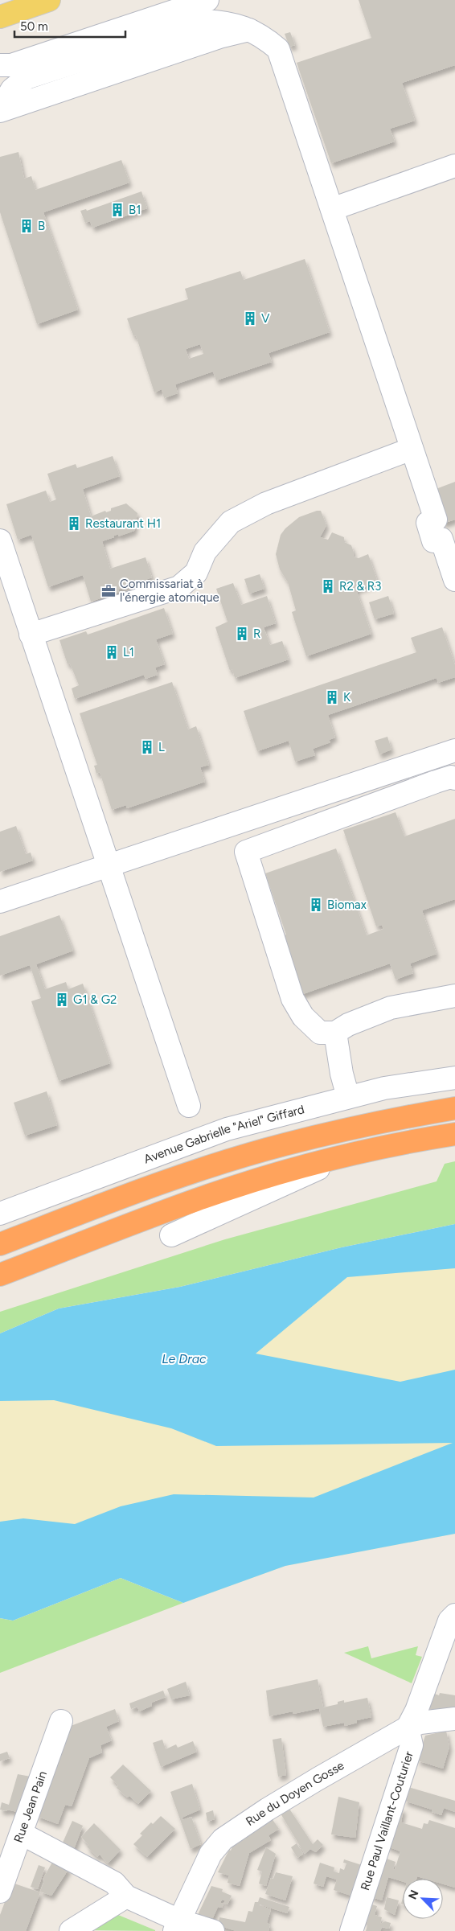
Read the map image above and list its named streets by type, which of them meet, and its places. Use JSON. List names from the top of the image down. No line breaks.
{"streets":{"street":["Avenue Gabrielle \"Ariel\" Giffard","Rue du Doyen Gosse","Rue Jean Pain","Rue Paul Vaillant-Couturier"]},"crossings":[["Rue du Doyen Gosse","Rue Paul Vaillant-Couturier"]],"water":["Le Drac"],"places":{"building":["B1","B","V","Restaurant H1","R2 & R3","R","L1","K","L","Biomax","G1 & G2"],"office":["Commissariat à l'énergie atomique"]},"scale_bar":"50 m","north":"top left"}
